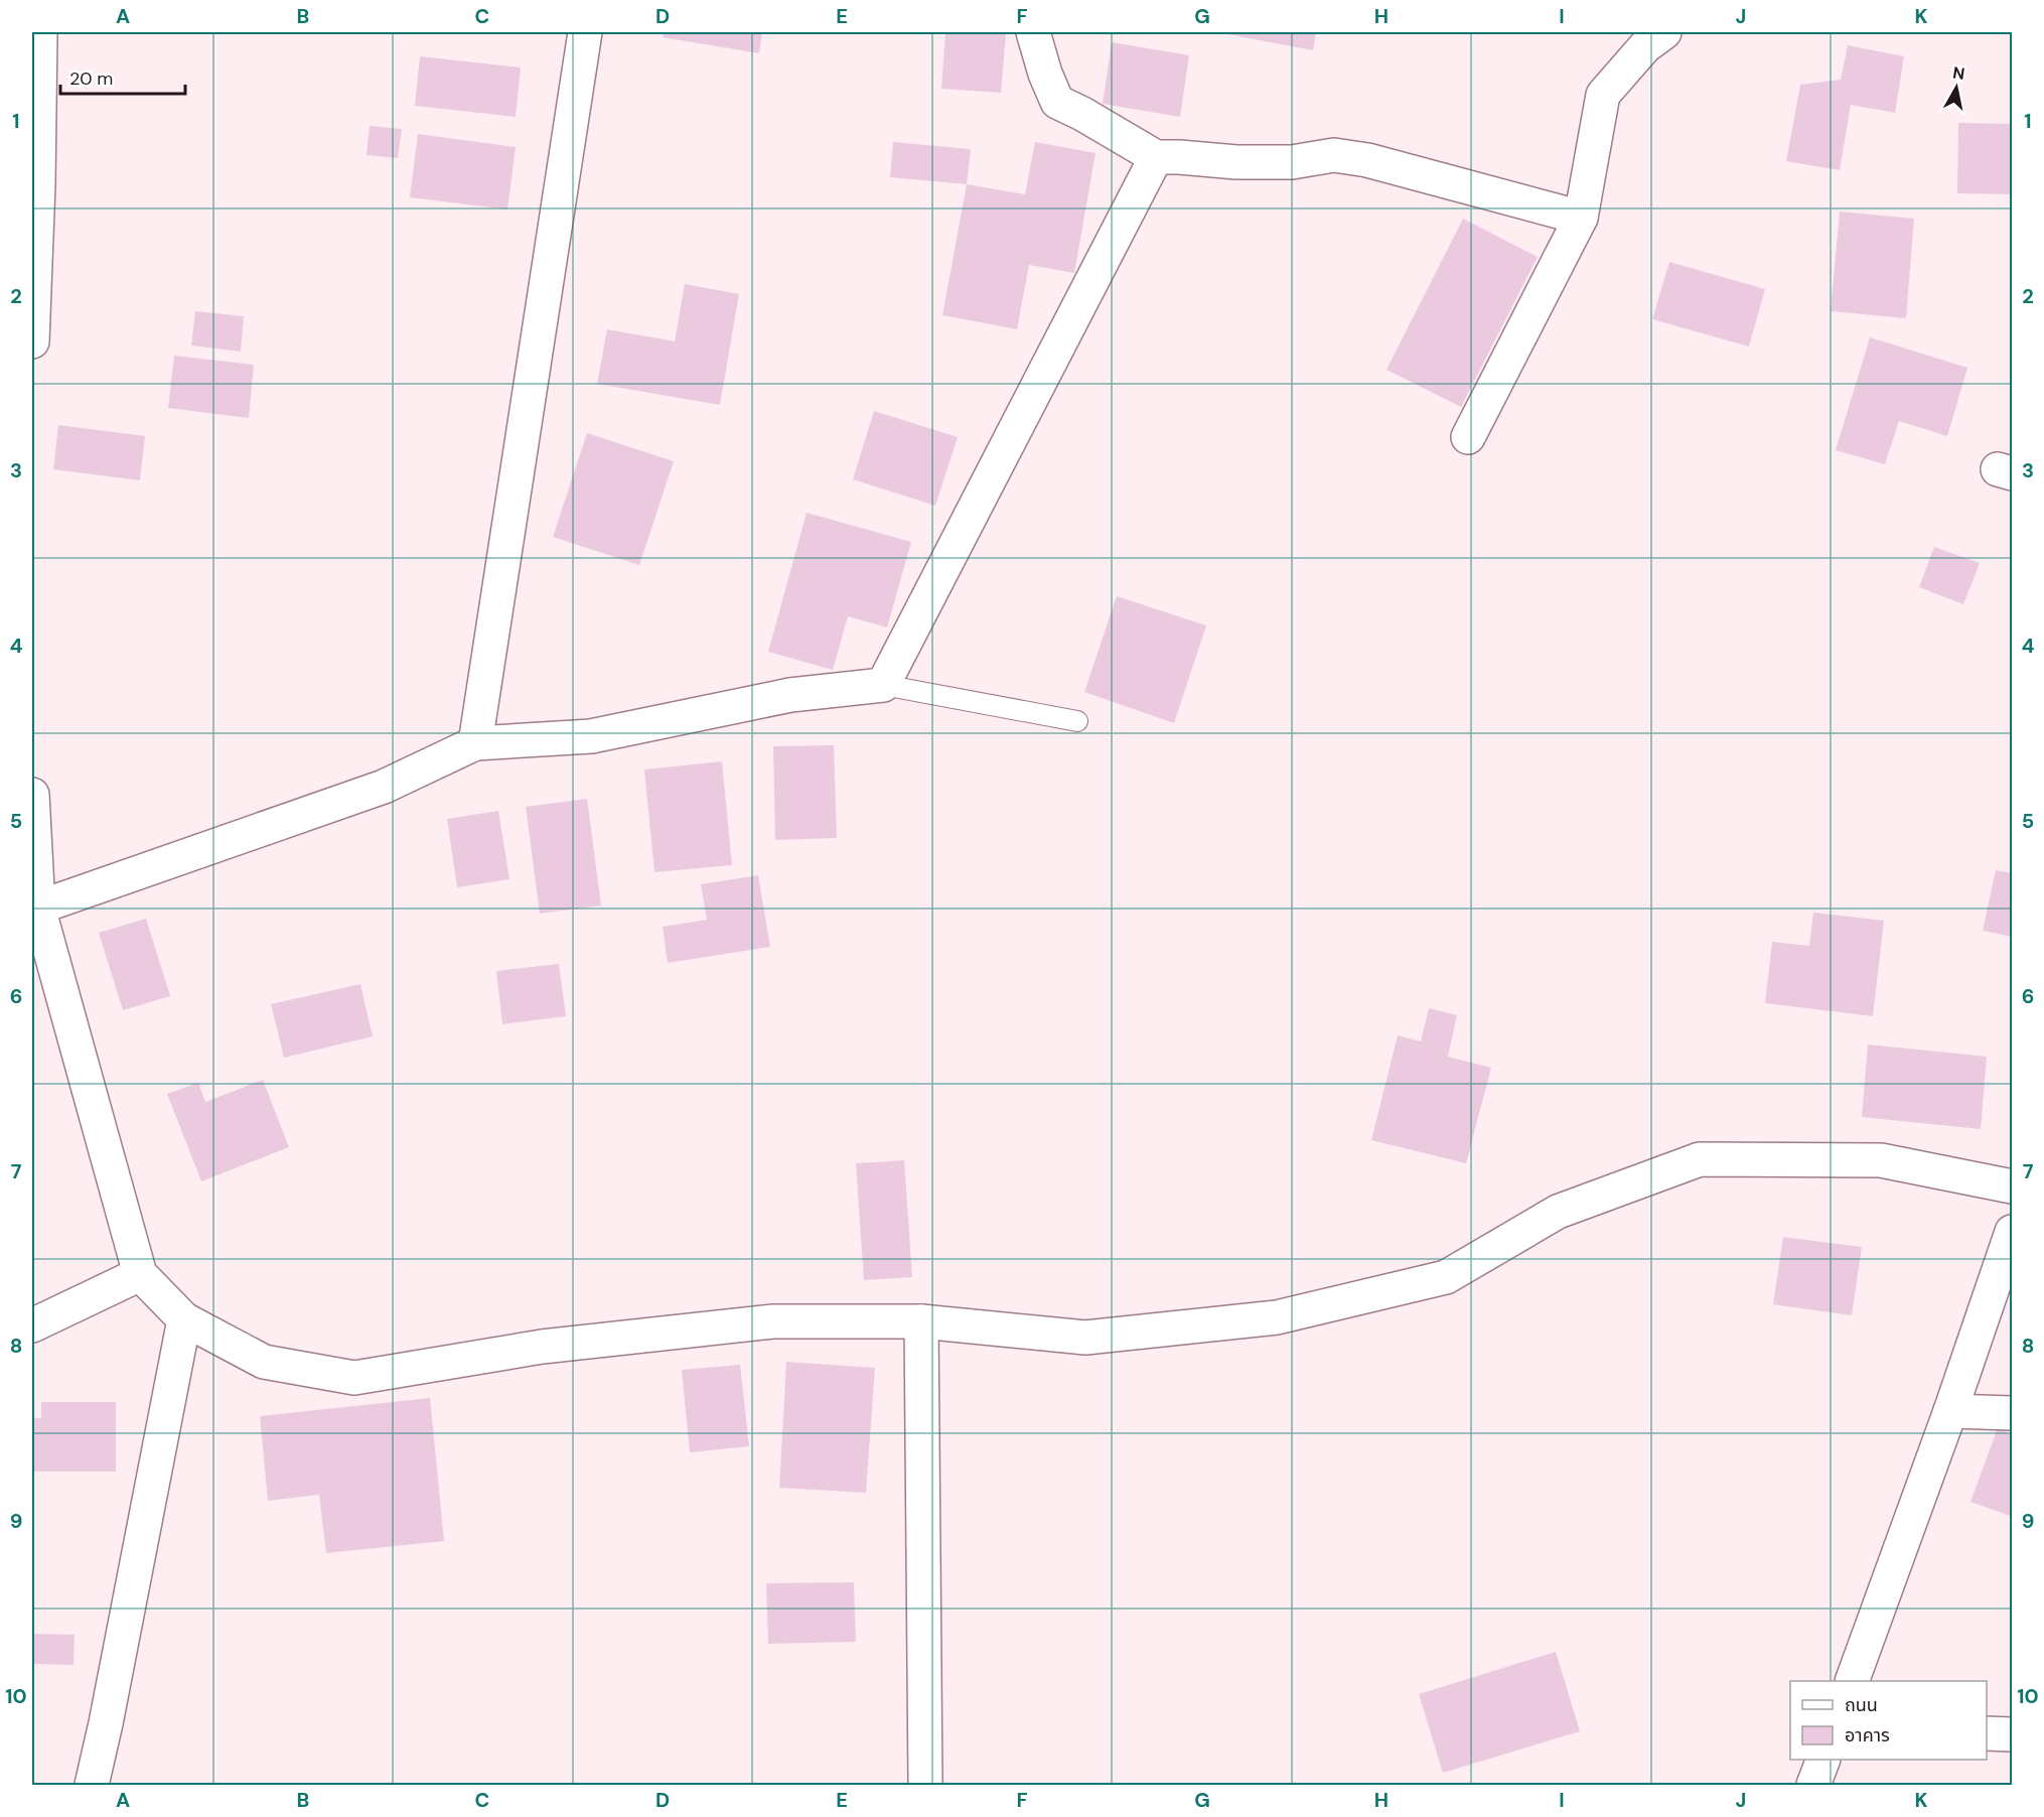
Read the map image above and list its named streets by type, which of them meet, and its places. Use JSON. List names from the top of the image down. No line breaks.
{"legend":["ถนน","อาคาร"],"scale_bar":"20 m","north":"top","grid":{"columns":["A","B","C","D","E","F","G","H","I","J","K"],"rows":["1","2","3","4","5","6","7","8","9","10"]}}
